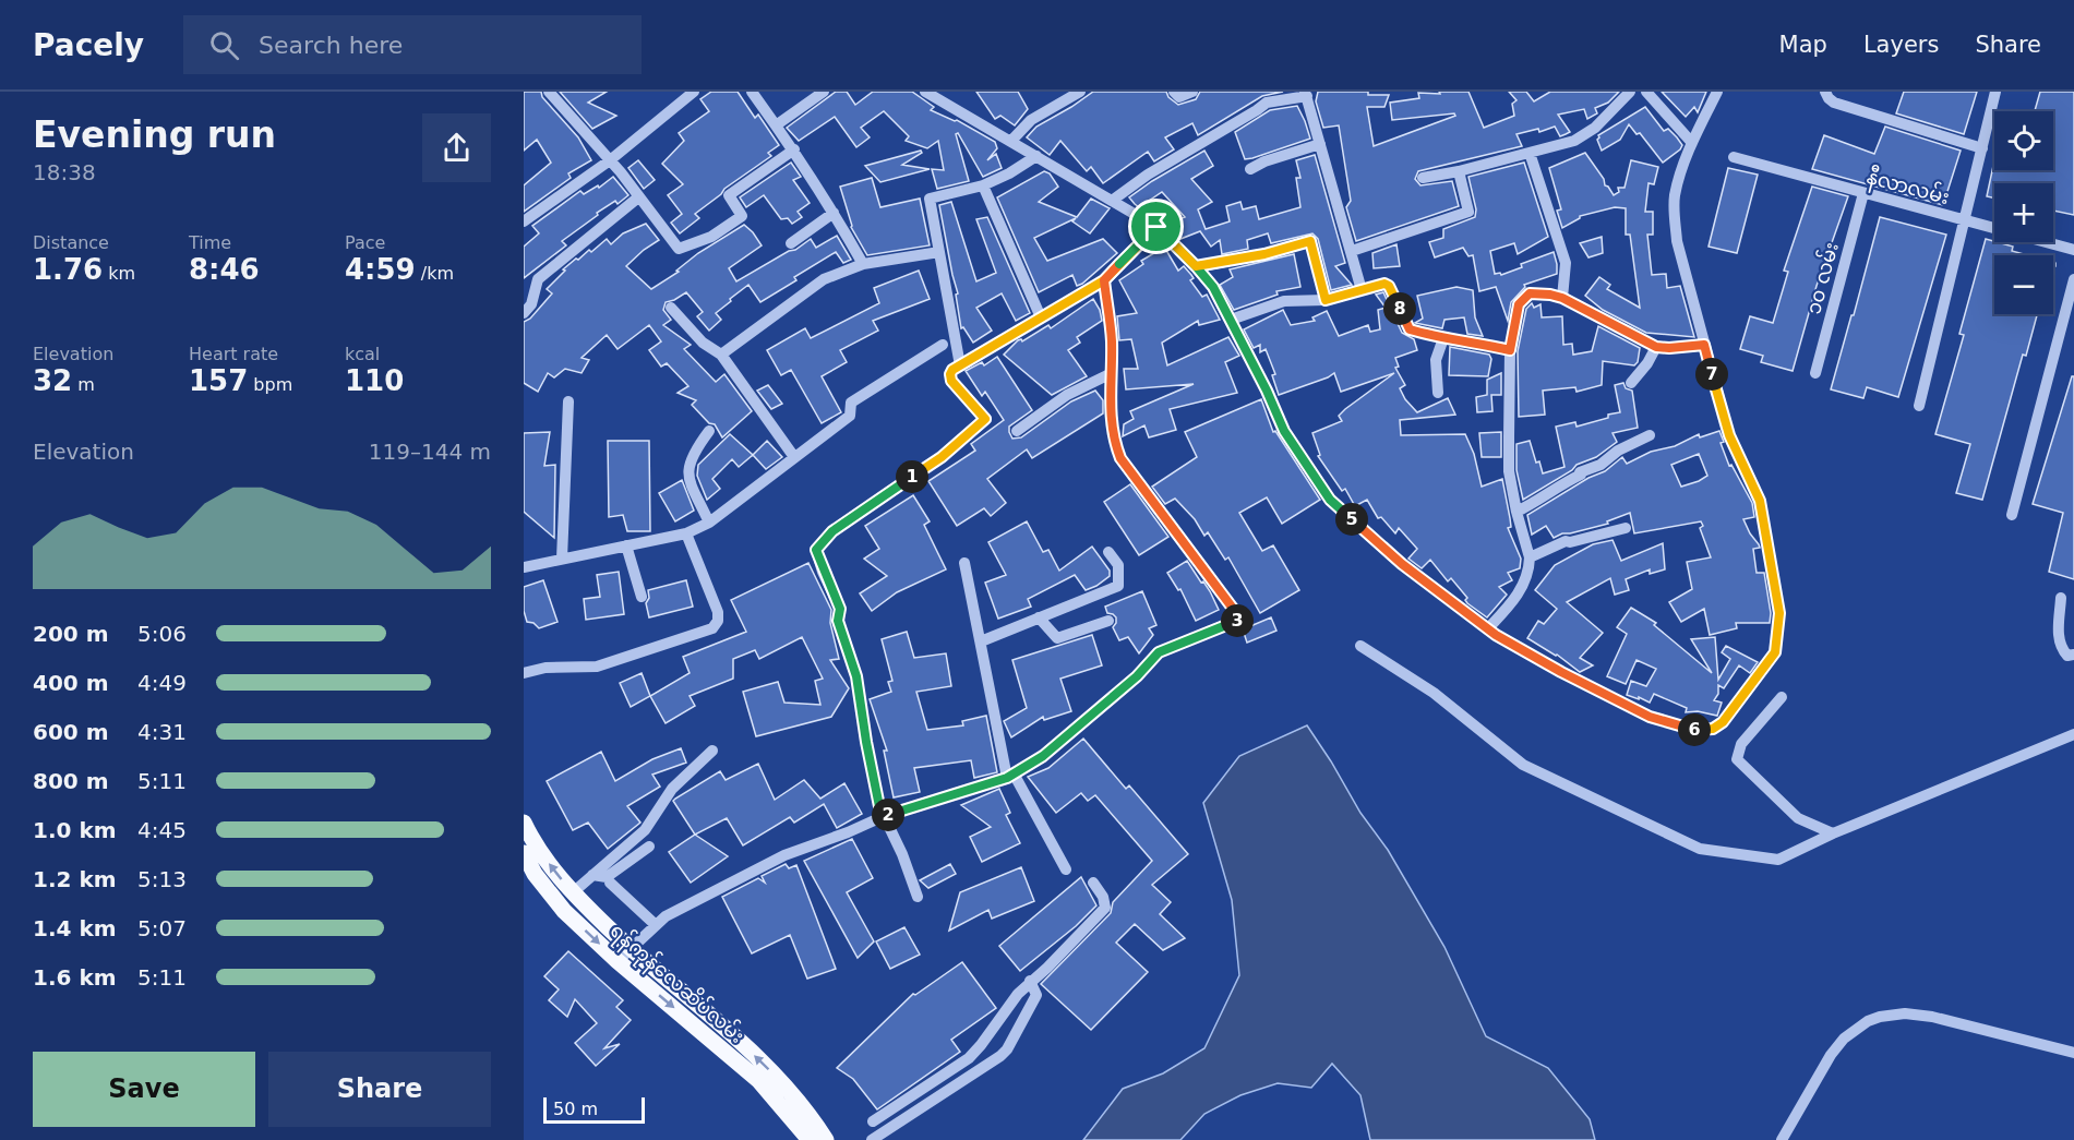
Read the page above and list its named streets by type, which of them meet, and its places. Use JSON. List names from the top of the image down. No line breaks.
{"streets":{"main road":["ရန်ကုန်လေဆိပ်လမ်း"],"street":["နီလာလမ်း","၁၀ လမ်း"]},"crossings":[["နီလာလမ်း","၁၀ လမ်း"]],"scale_bar":"50 m","page":{"header":"Pacely","search":"Search here","nav":["Map","Layers","Share"],"heading":["Evening run","18:38"],"map_buttons":["+","−"],"stats":[["Distance","1.76 km"],["Time","8:46"],["Pace","4:59 /km"],["Elevation","32 m"],["Heart rate","157 bpm"],["kcal","110"]],"pins":["8","7","1","5","3","6","2"],"chart":["Elevation","119–144 m"],"list":[{"name":"200 m","note":"5:06"},{"name":"400 m","note":"4:49"},{"name":"600 m","note":"4:31"},{"name":"800 m","note":"5:11"},{"name":"1.0 km","note":"4:45"},{"name":"1.2 km","note":"5:13"},{"name":"1.4 km","note":"5:07"},{"name":"1.6 km","note":"5:11"}],"buttons":["Save","Share"],"scale":"50 m"}}
